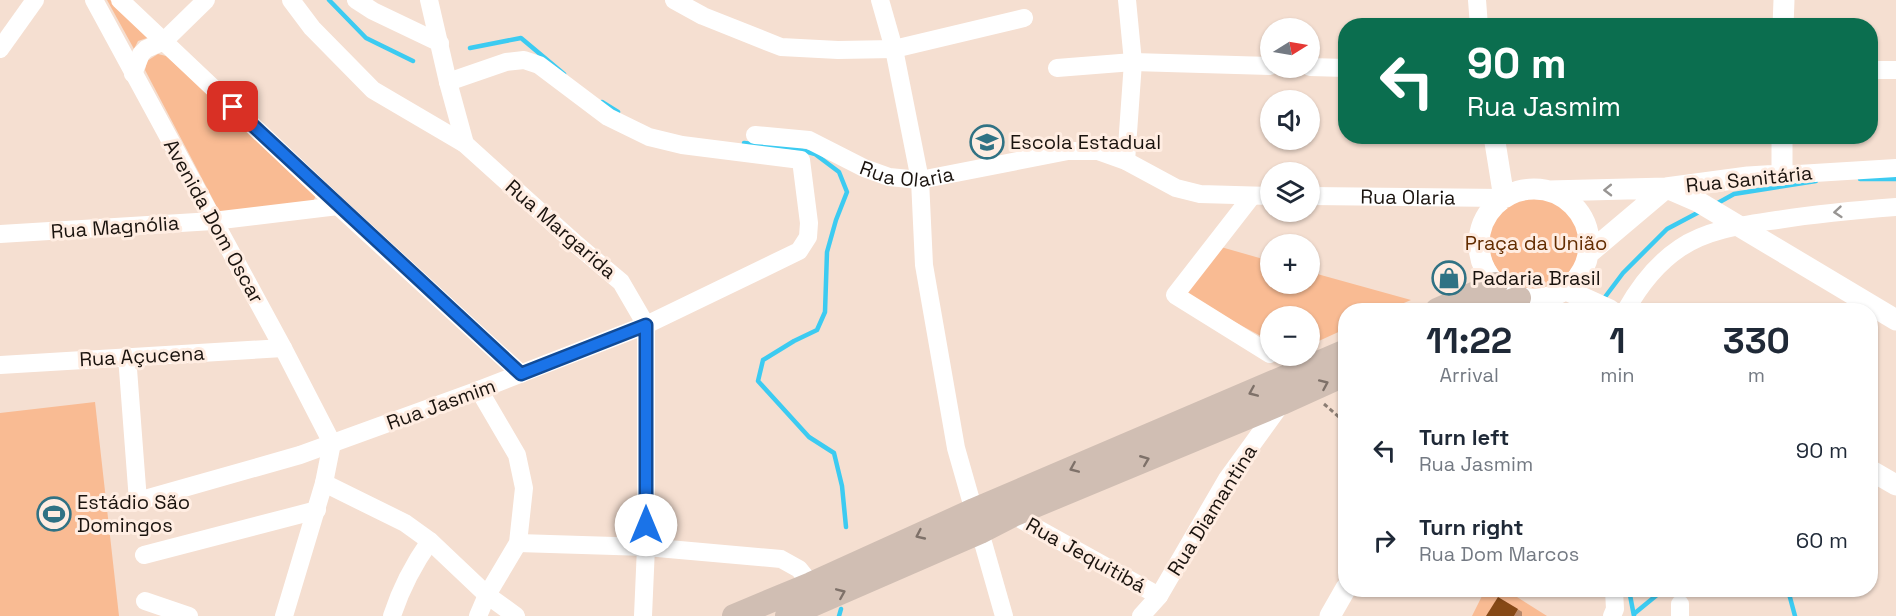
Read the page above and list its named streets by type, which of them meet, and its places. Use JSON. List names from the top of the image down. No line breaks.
{"streets":{"street":["Rua Olaria","Rua Sanitária","Avenida Dom Oscar","Rua Magnólia","Rua Margarida","Rua Açucena","Rua Jasmim","Rua Diamantina","Rua Jequitibá"]},"crossings":[["Rua Olaria","Rua Sanitária"],["Avenida Dom Oscar","Rua Magnólia"],["Avenida Dom Oscar","Rua Açucena"],["Avenida Dom Oscar","Rua Jasmim"],["Rua Margarida","Rua Jasmim"],["Rua Açucena","Rua Jasmim"],["Rua Diamantina","Rua Jequitibá"]],"parks":["Praça da União"],"places":{"school or university":["Escola Estadual"],"shop":["Padaria Brasil"],"sports":["Estádio São Domingos"]},"north":"right","page":{"map_buttons":["+","−"],"turn":["90 m","Rua Jasmim"],"eta":["11:22","Arrival","1","min","330","m"],"list":[{"name":"Turn left","note":"Rua Jasmim","value":"90 m"},{"name":"Turn right","note":"Rua Dom Marcos","value":"60 m"}]}}
